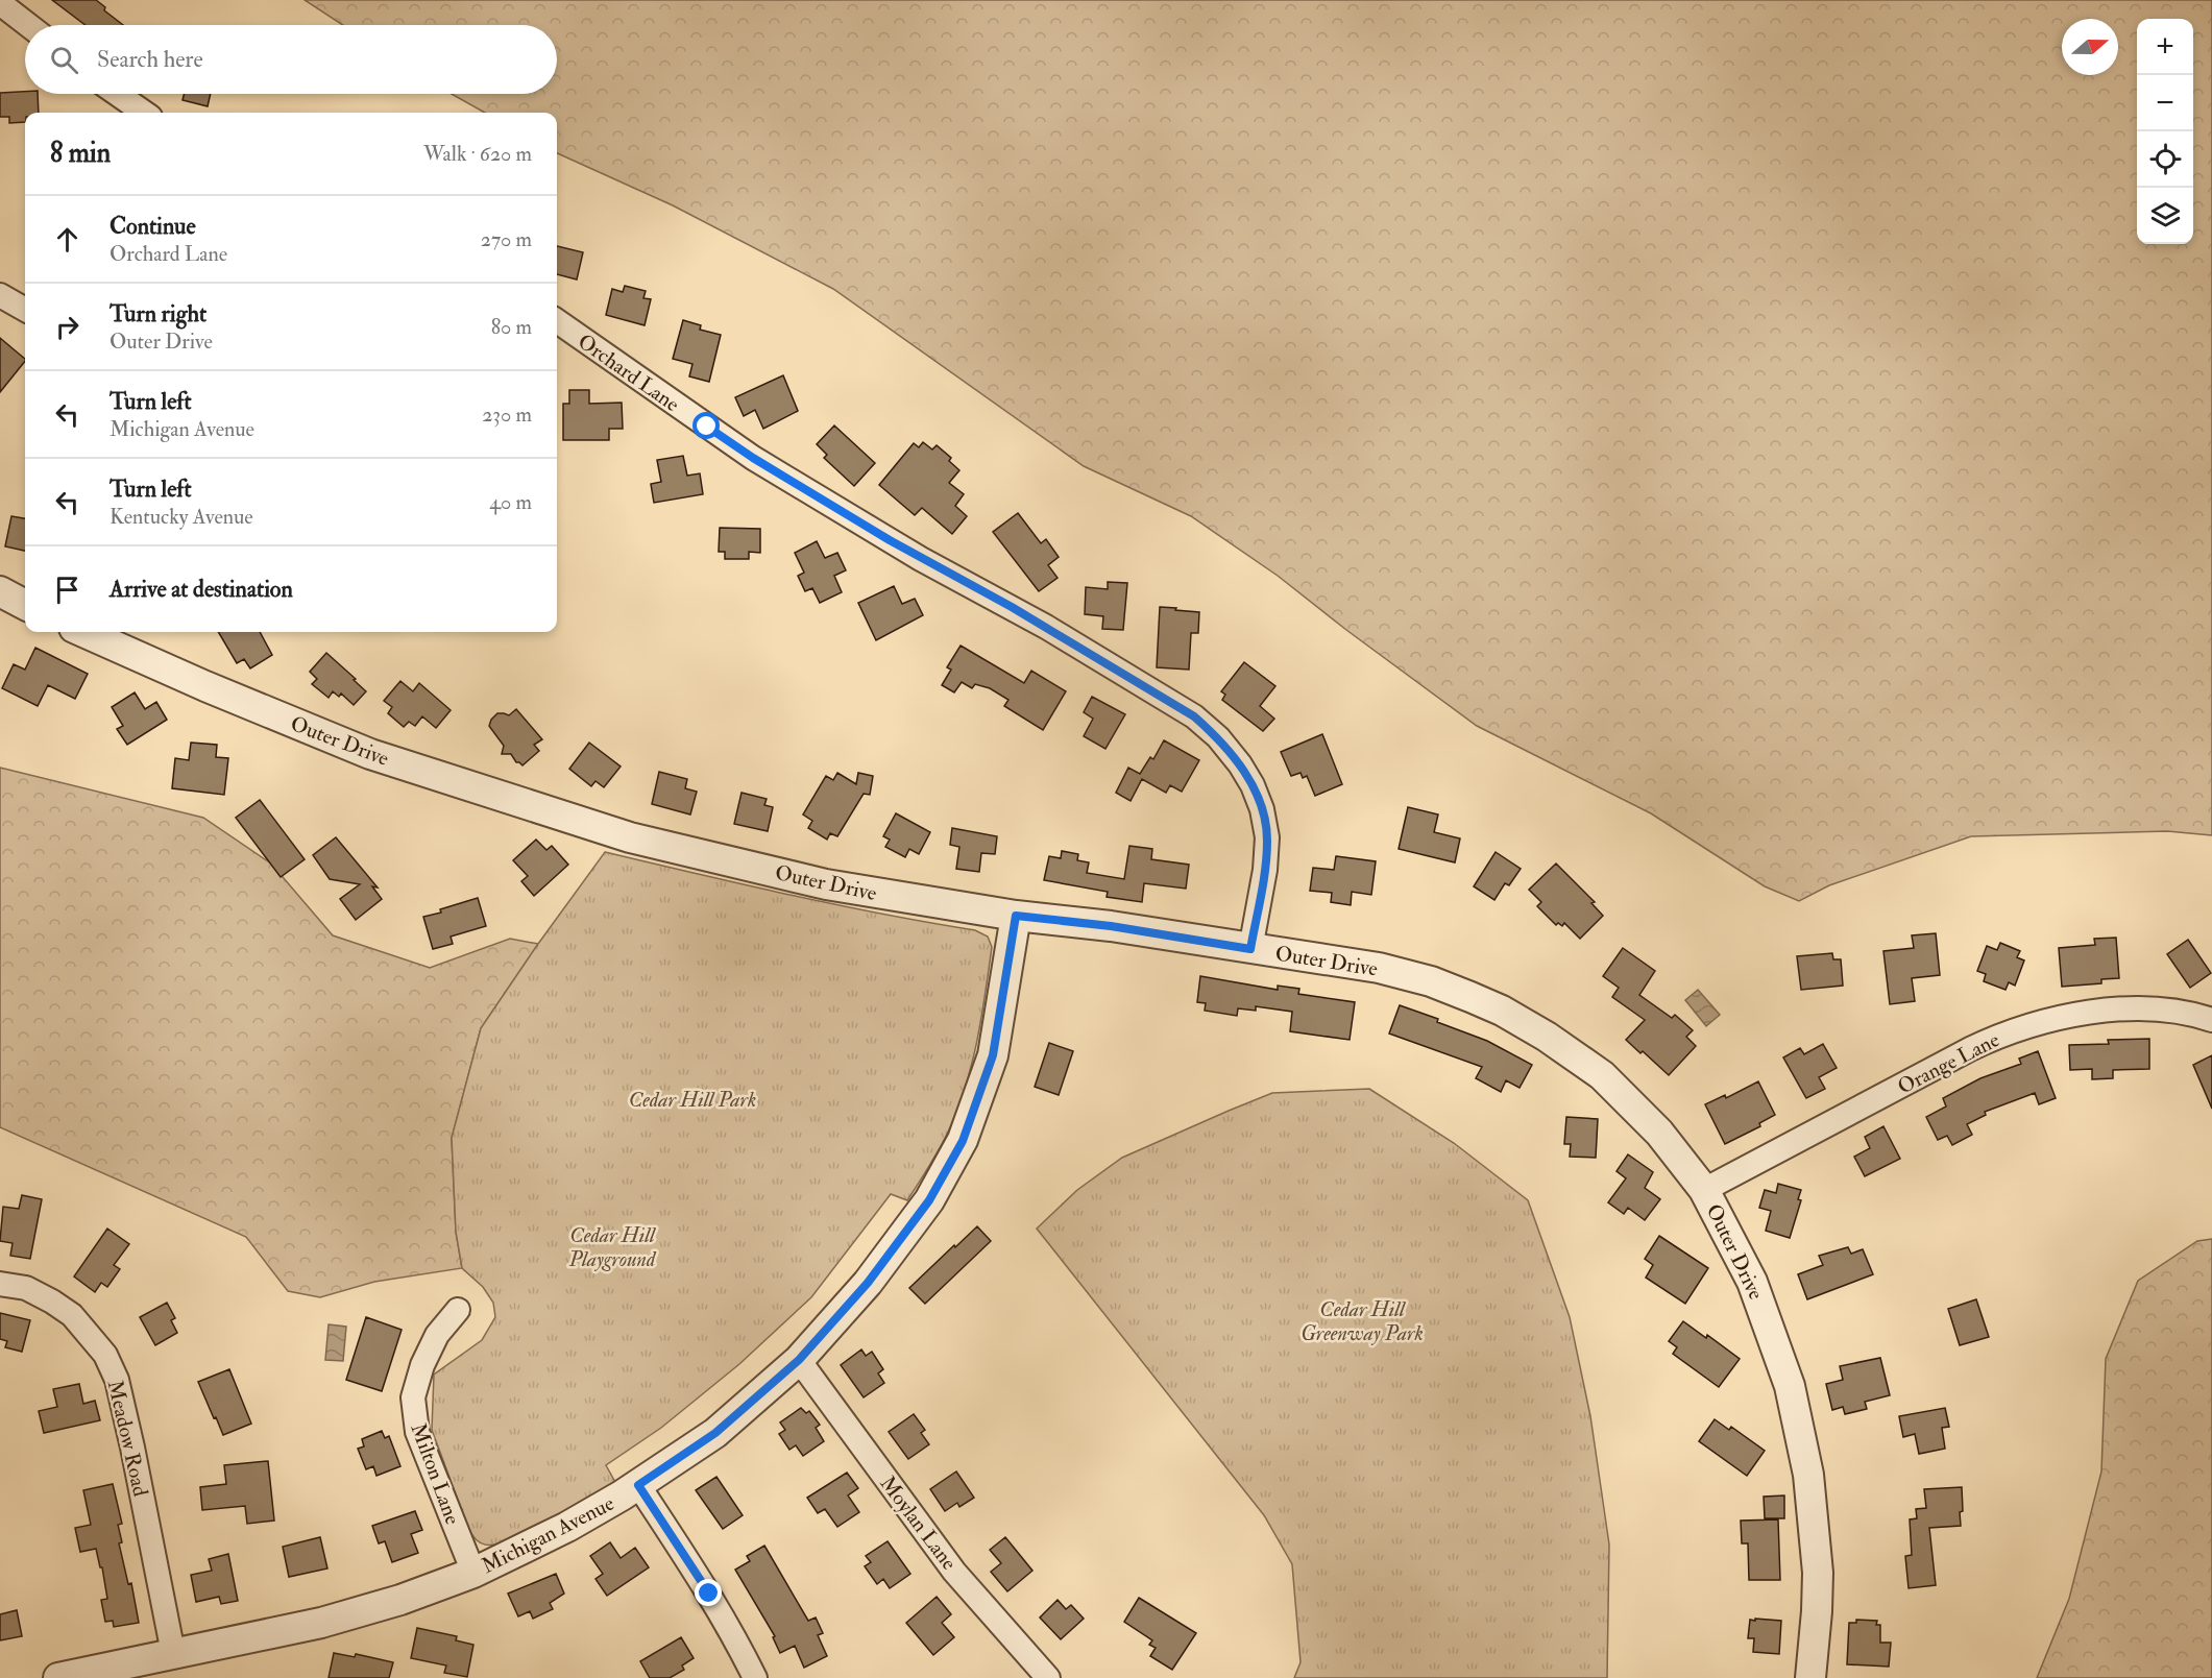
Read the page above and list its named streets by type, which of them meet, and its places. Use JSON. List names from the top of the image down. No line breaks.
{"streets":{"street":["Orchard Lane","Outer Drive","Orange Lane","Meadow Road","Milton Lane","Moylan Lane","Michigan Avenue"]},"crossings":[["Orchard Lane","Outer Drive"],["Outer Drive","Orange Lane"],["Outer Drive","Michigan Avenue"],["Meadow Road","Michigan Avenue"],["Milton Lane","Michigan Avenue"],["Moylan Lane","Michigan Avenue"]],"parks":["Cedar Hill Park","Cedar Hill Playground","Cedar Hill Greenway Park"],"north":"right","page":{"map_buttons":["+","−"],"search":"Search here","heading":["8 min","Walk · 620 m"],"list":[["Continue","Orchard Lane","270 m"],["Turn right","Outer Drive","80 m"],["Turn left","Michigan Avenue","230 m"],["Turn left","Kentucky Avenue","40 m"],"Arrive at destination"]}}
